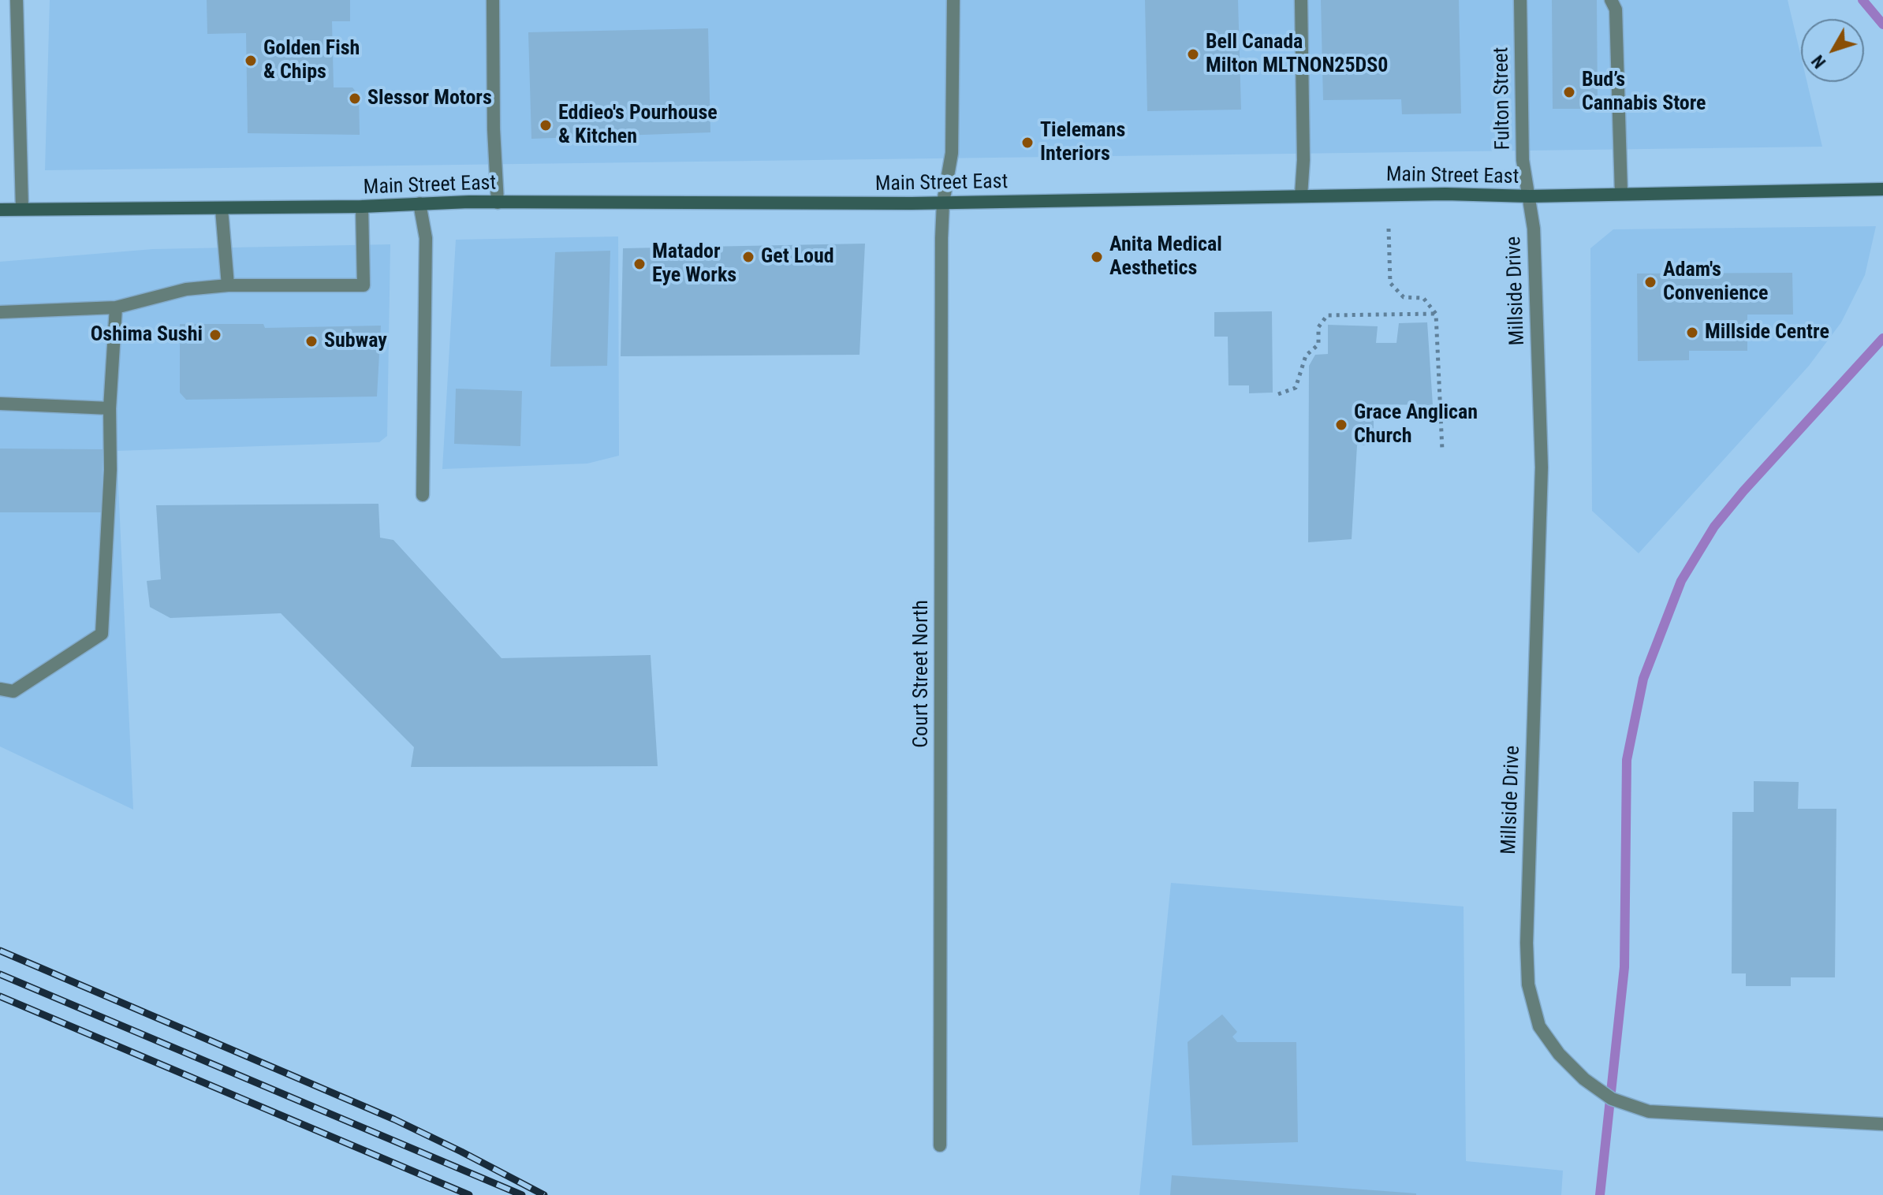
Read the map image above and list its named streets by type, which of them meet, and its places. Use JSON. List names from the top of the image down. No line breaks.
{"streets":{"main road":["Main Street East"],"street":["Fulton Street","Millside Drive","Court Street North"]},"crossings":[["Fulton Street","Main Street East"],["Fulton Street","Millside Drive"],["Main Street East","Millside Drive"],["Main Street East","Court Street North"]],"places":["Bell Canada Milton MLTNON25DS0","Golden Fish & Chips","Bud’s Cannabis Store","Slessor Motors","Eddieo's Pourhouse & Kitchen","Tielemans Interiors","Get Loud","Anita Medical Aesthetics","Matador Eye Works","Adam's Convenience","Millside Centre","Oshima Sushi","Subway","Grace Anglican Church"],"north":"bottom left"}
